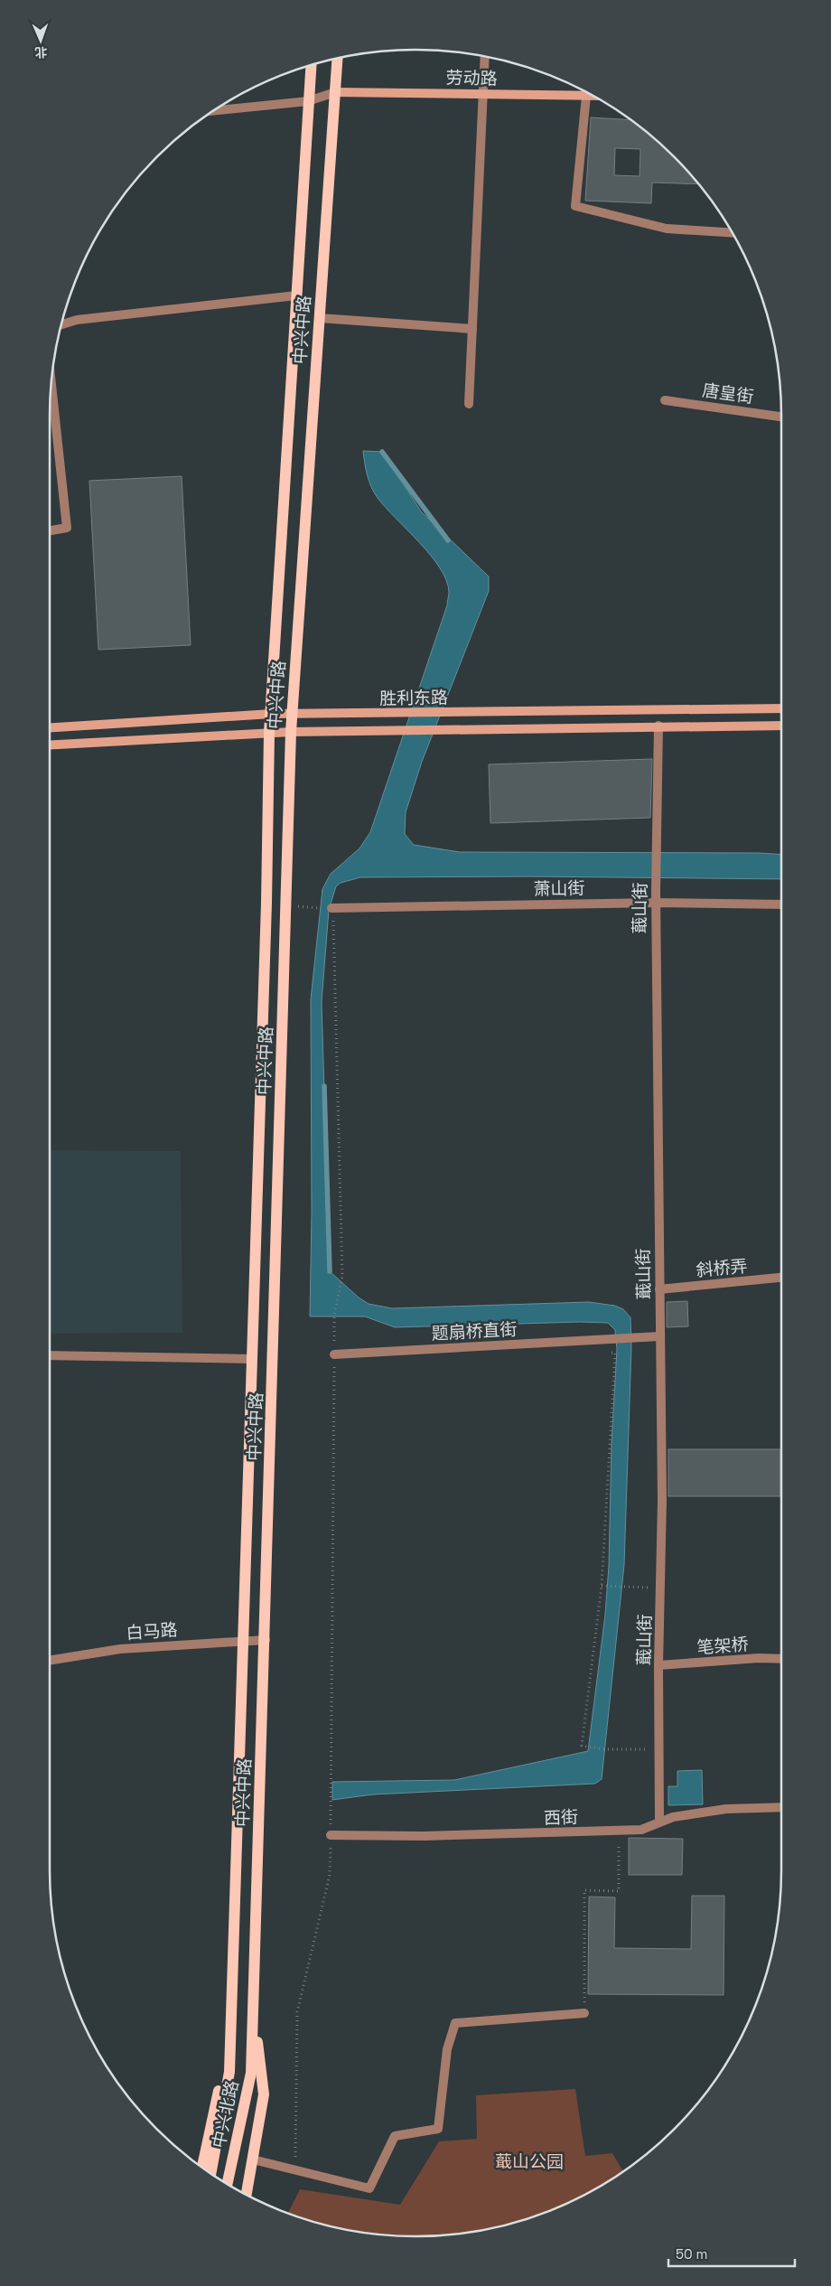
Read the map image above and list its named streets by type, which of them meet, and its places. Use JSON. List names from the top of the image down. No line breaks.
{"streets":{"main road":["劳动路","中兴中路","胜利东路","中兴北路"],"street":["唐皇街","萧山街","蕺山街","斜桥弄","题扇桥直街","白马路","笔架桥","西街"]},"crossings":[["劳动路","中兴中路"],["中兴中路","胜利东路"],["中兴中路","白马路"],["中兴中路","中兴北路"],["胜利东路","蕺山街"],["萧山街","蕺山街"],["蕺山街","斜桥弄"],["蕺山街","题扇桥直街"],["蕺山街","笔架桥"],["蕺山街","西街"]],"parks":["蕺山公园"],"scale_bar":"50 m","north":"bottom"}
